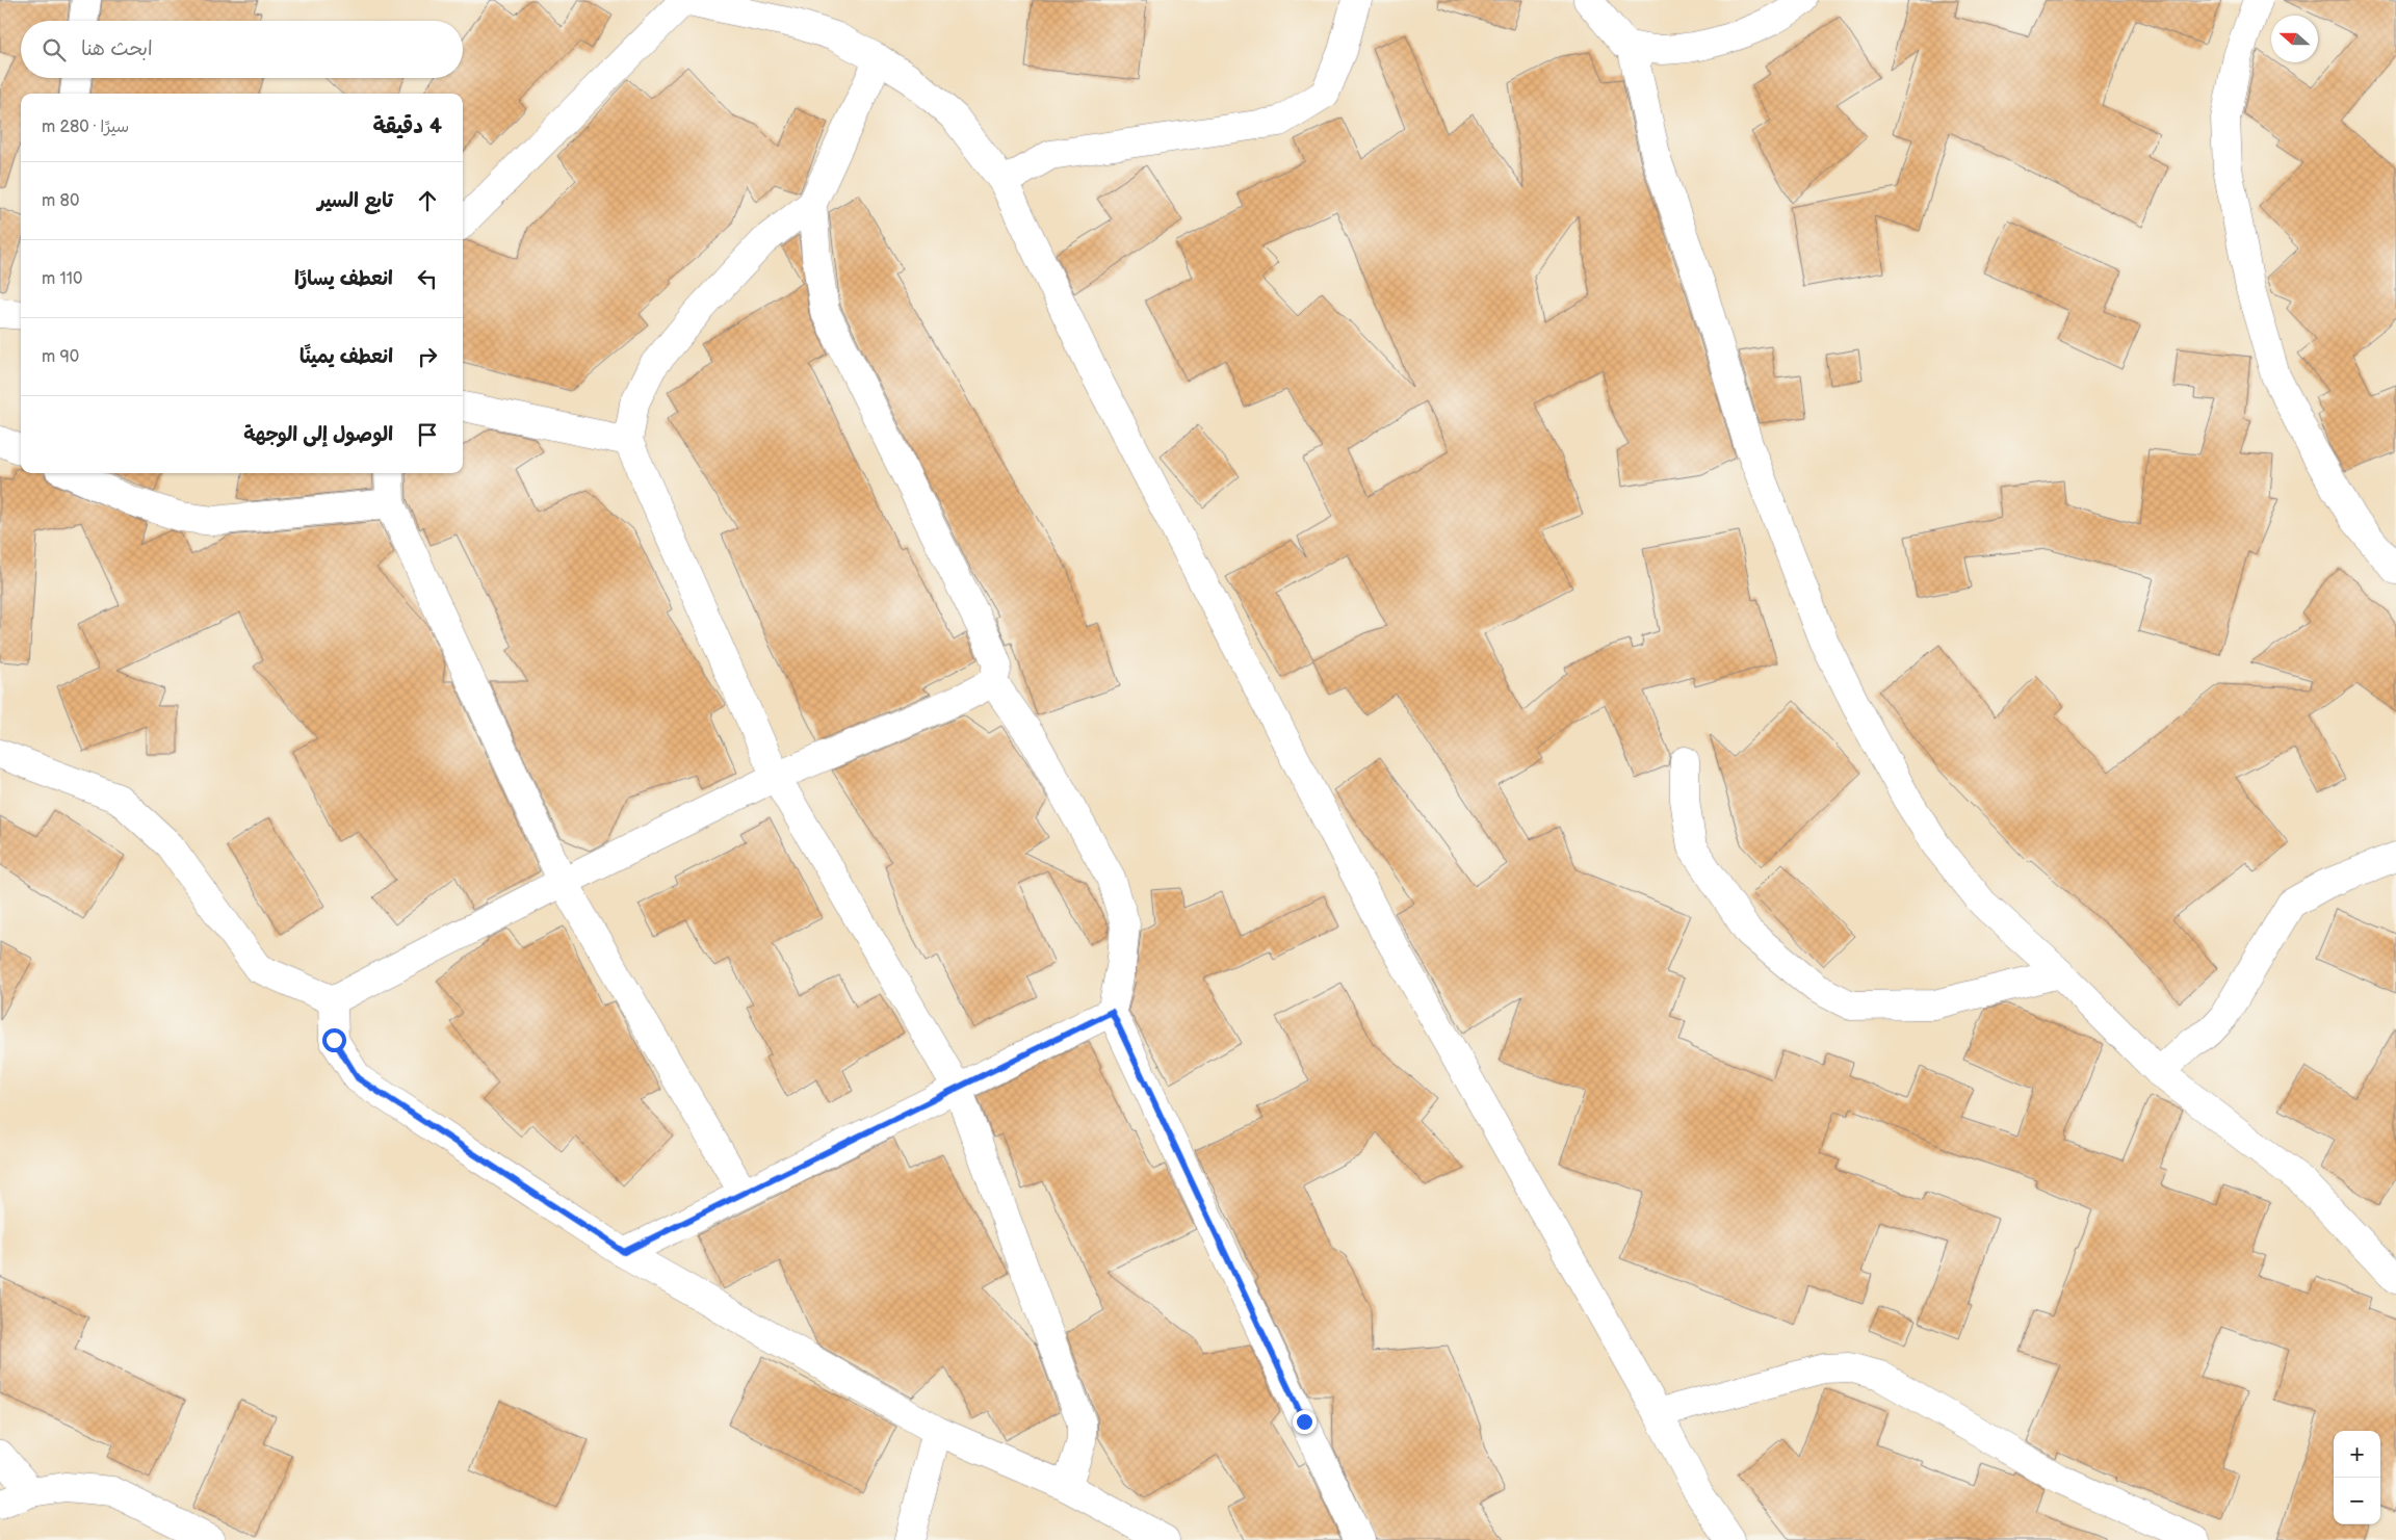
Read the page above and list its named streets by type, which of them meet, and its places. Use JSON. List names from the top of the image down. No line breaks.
{"north":"left","page":{"search":"ابحث هنا","heading":["4 دقيقة","سيرًا · 280 m"],"list":[["تابع السير","80 m"],["انعطف يسارًا","110 m"],["انعطف يمينًا","90 m"],"الوصول إلى الوجهة"],"map_buttons":["+","−"]}}
